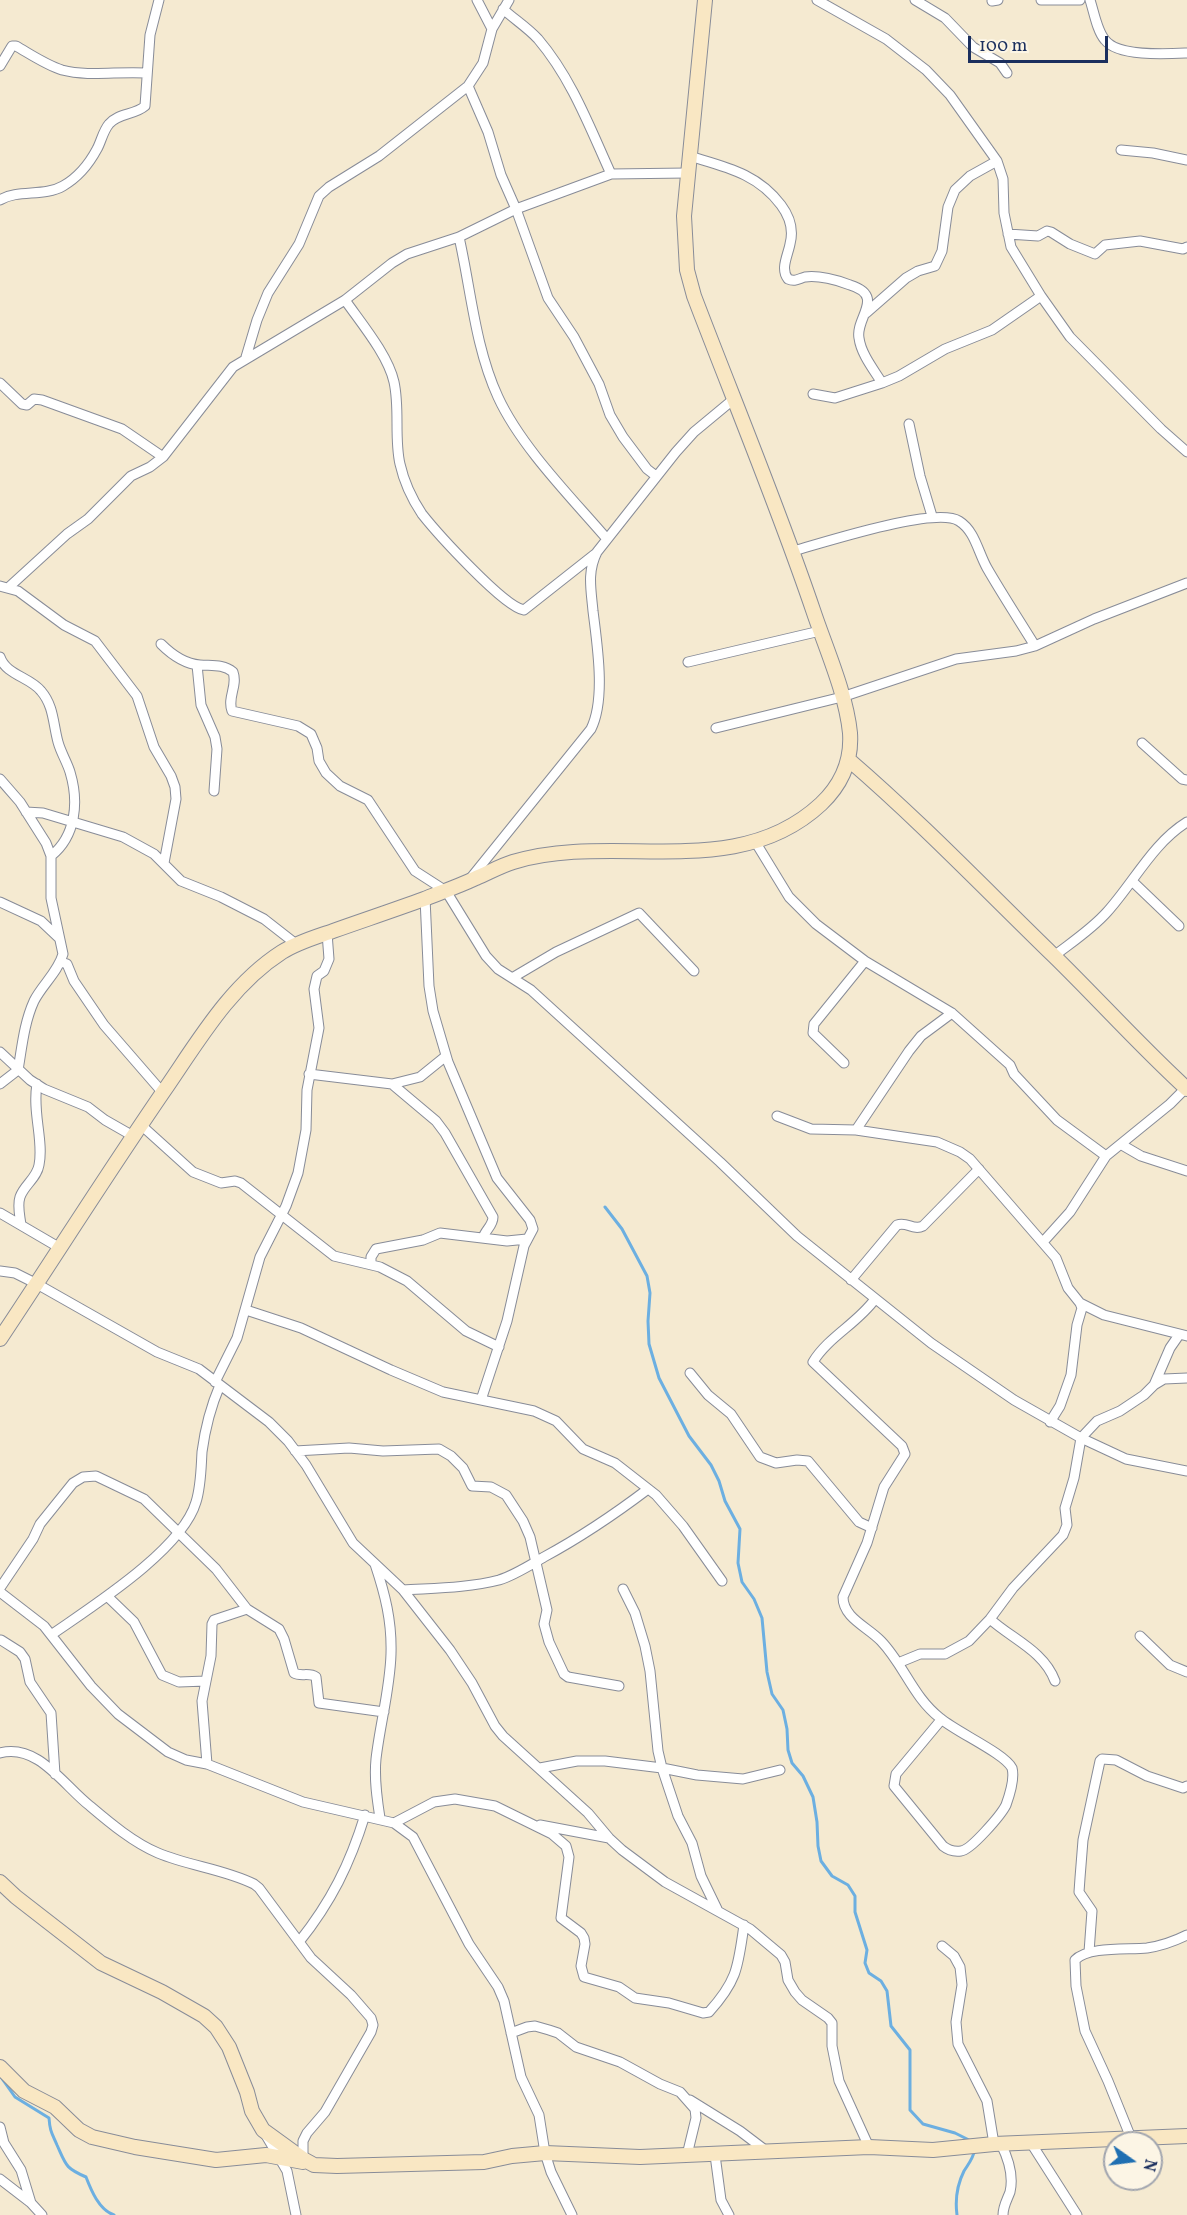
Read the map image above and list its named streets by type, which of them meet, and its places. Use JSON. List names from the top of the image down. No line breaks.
{"scale_bar":"100 m","north":"right"}
